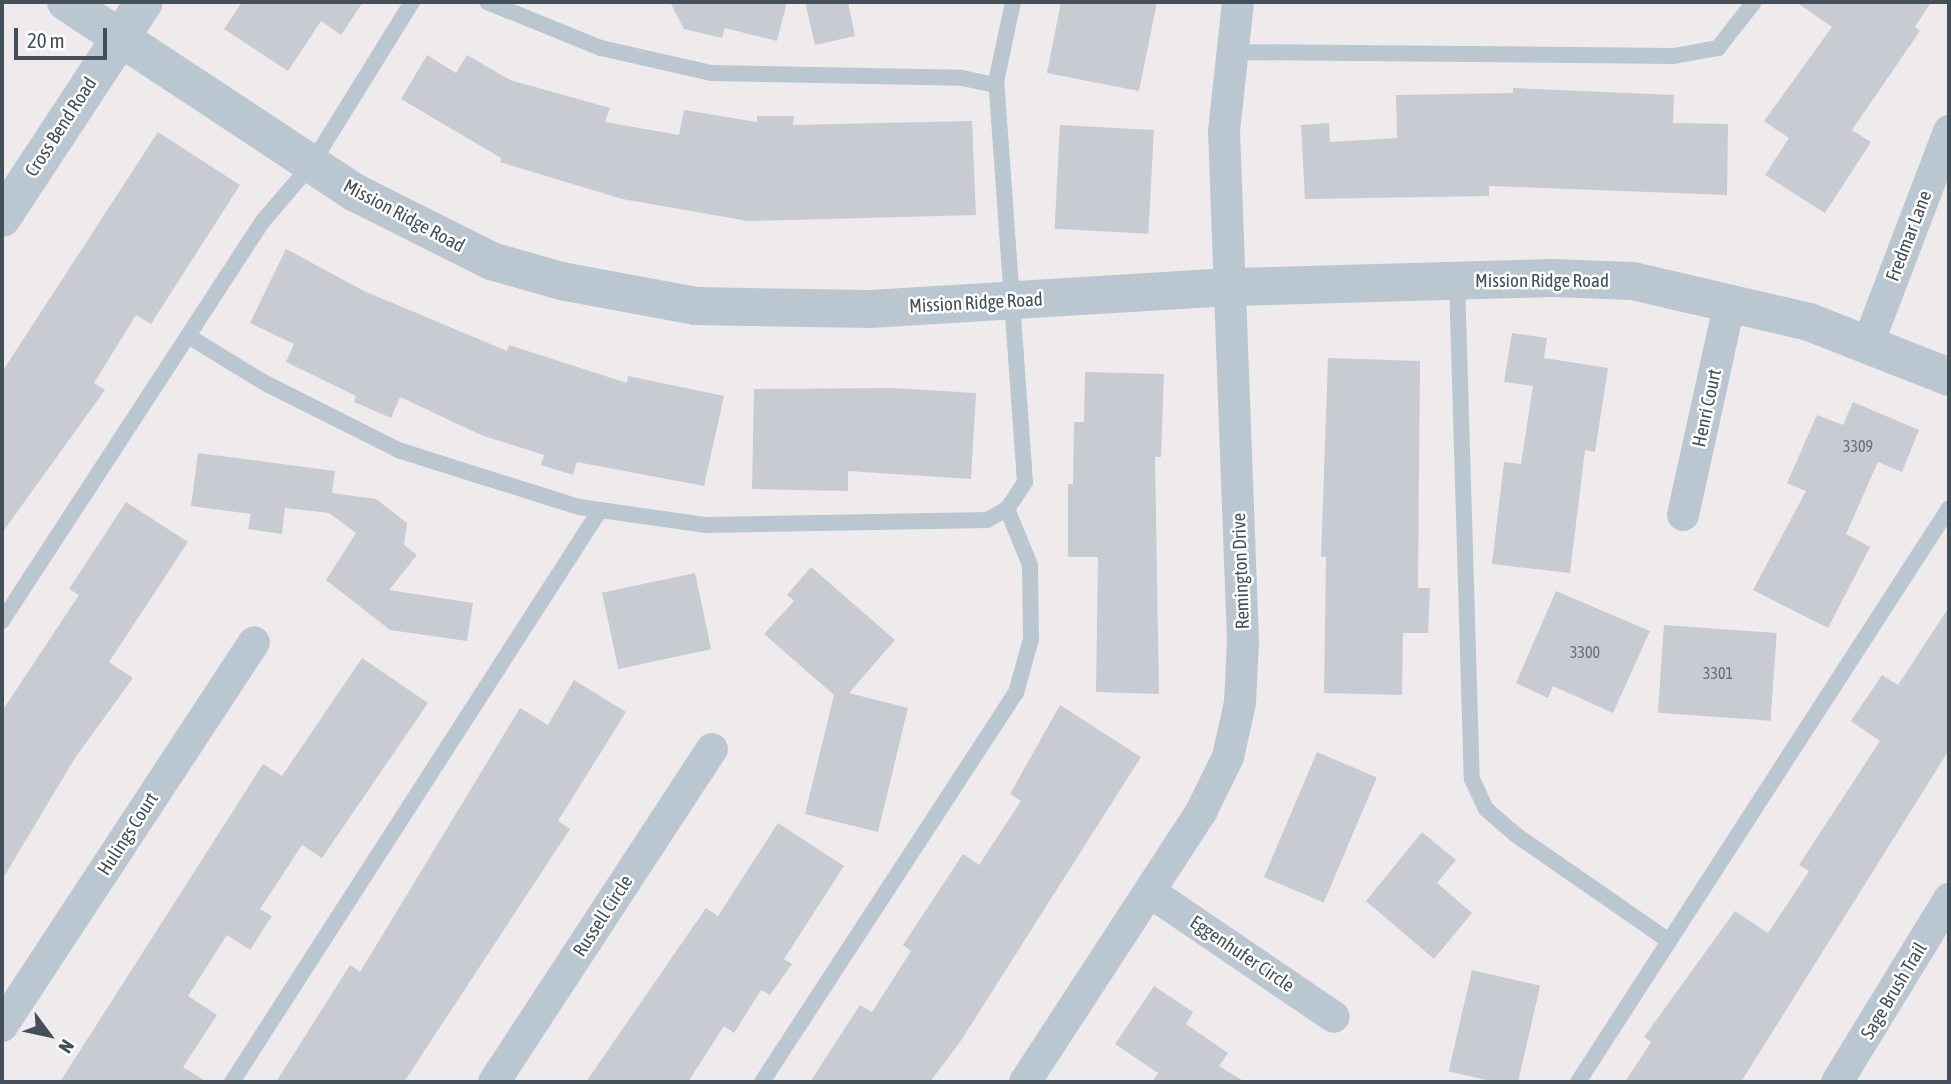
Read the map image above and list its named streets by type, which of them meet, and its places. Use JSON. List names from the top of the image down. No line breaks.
{"streets":{"street":["Cross Bend Road","Mission Ridge Road","Fredmar Lane","Henri Court","Remington Drive","Hulings Court","Russell Circle","Eggenhufer Circle","Sage Brush Trail"]},"crossings":[["Cross Bend Road","Mission Ridge Road"],["Mission Ridge Road","Fredmar Lane"],["Mission Ridge Road","Henri Court"],["Mission Ridge Road","Remington Drive"],["Remington Drive","Eggenhufer Circle"]],"house_numbers":["3309","3300","3301"],"scale_bar":"20 m","north":"bottom right"}
